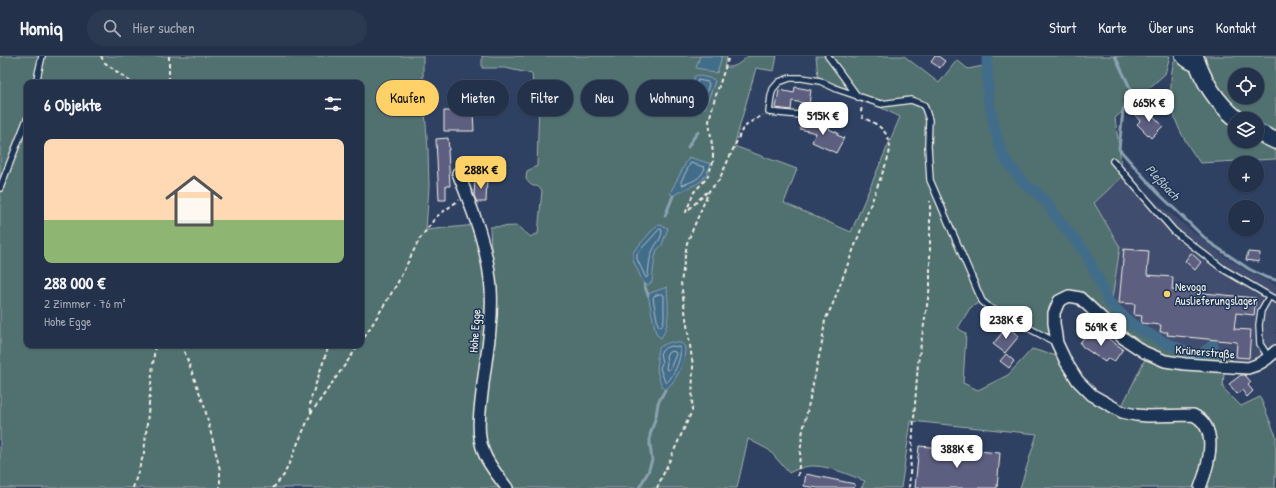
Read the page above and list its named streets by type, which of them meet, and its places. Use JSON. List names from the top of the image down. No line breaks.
{"streets":{"street":["Hohe Egge","Krünerstraße"]},"water":["Pleßbach"],"places":["Nevoga Auslieferungslager"],"page":{"header":"Homiq","search":"Hier suchen","nav":["Start","Karte","Über uns","Kontakt"],"map_buttons":["+","−"],"chip":["Kaufen","Mieten","Filter","Neu","Wohnung"],"heading":"6 Objekte","price":["665K €","515K €","288K €","238K €","569K €","388K €"],"list":[{"name":"288 000 €","note":"2 Zimmer · 76 m² · Hohe Egge"}]}}
